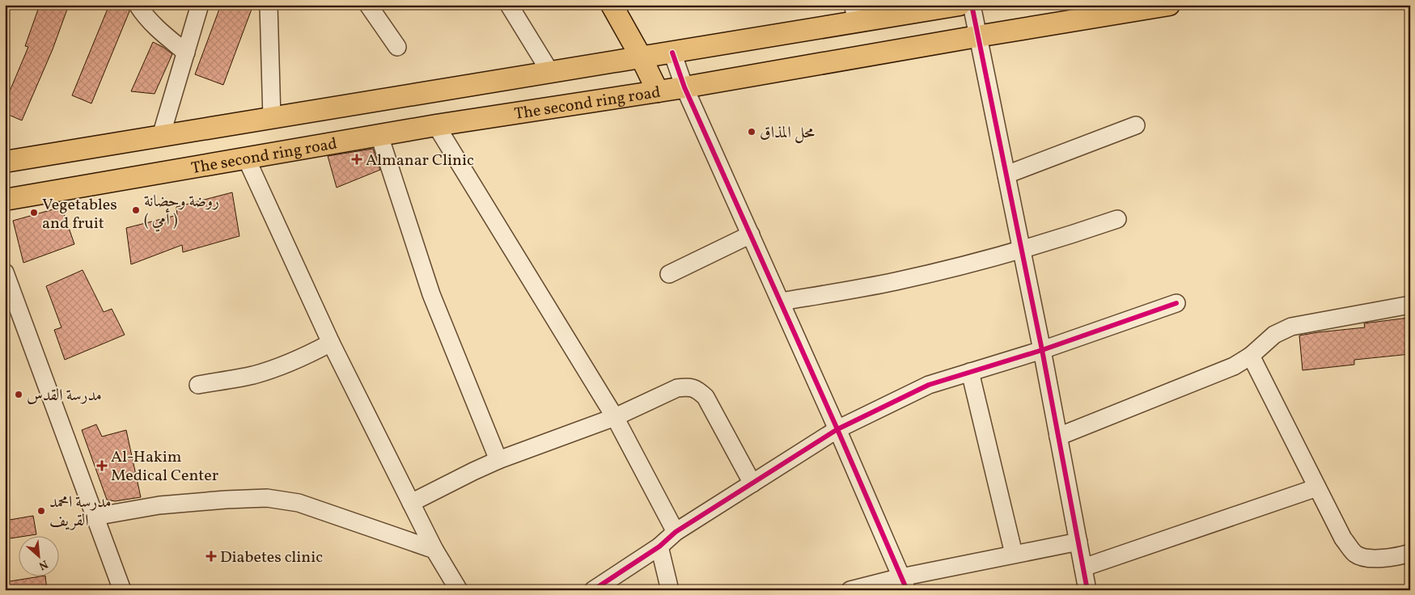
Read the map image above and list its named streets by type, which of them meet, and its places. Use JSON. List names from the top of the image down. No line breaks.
{"streets":{"main road":["The second ring road"]},"places":{"other":["محل المذاق","روضة وحضانة ( أمي )","Vegetables and fruit","مدرسة القدس","مدرسة امحمد القريف"],"health":["Almanar Clinic","Al-Hakim Medical Center","Diabetes clinic"]},"north":"bottom right"}
